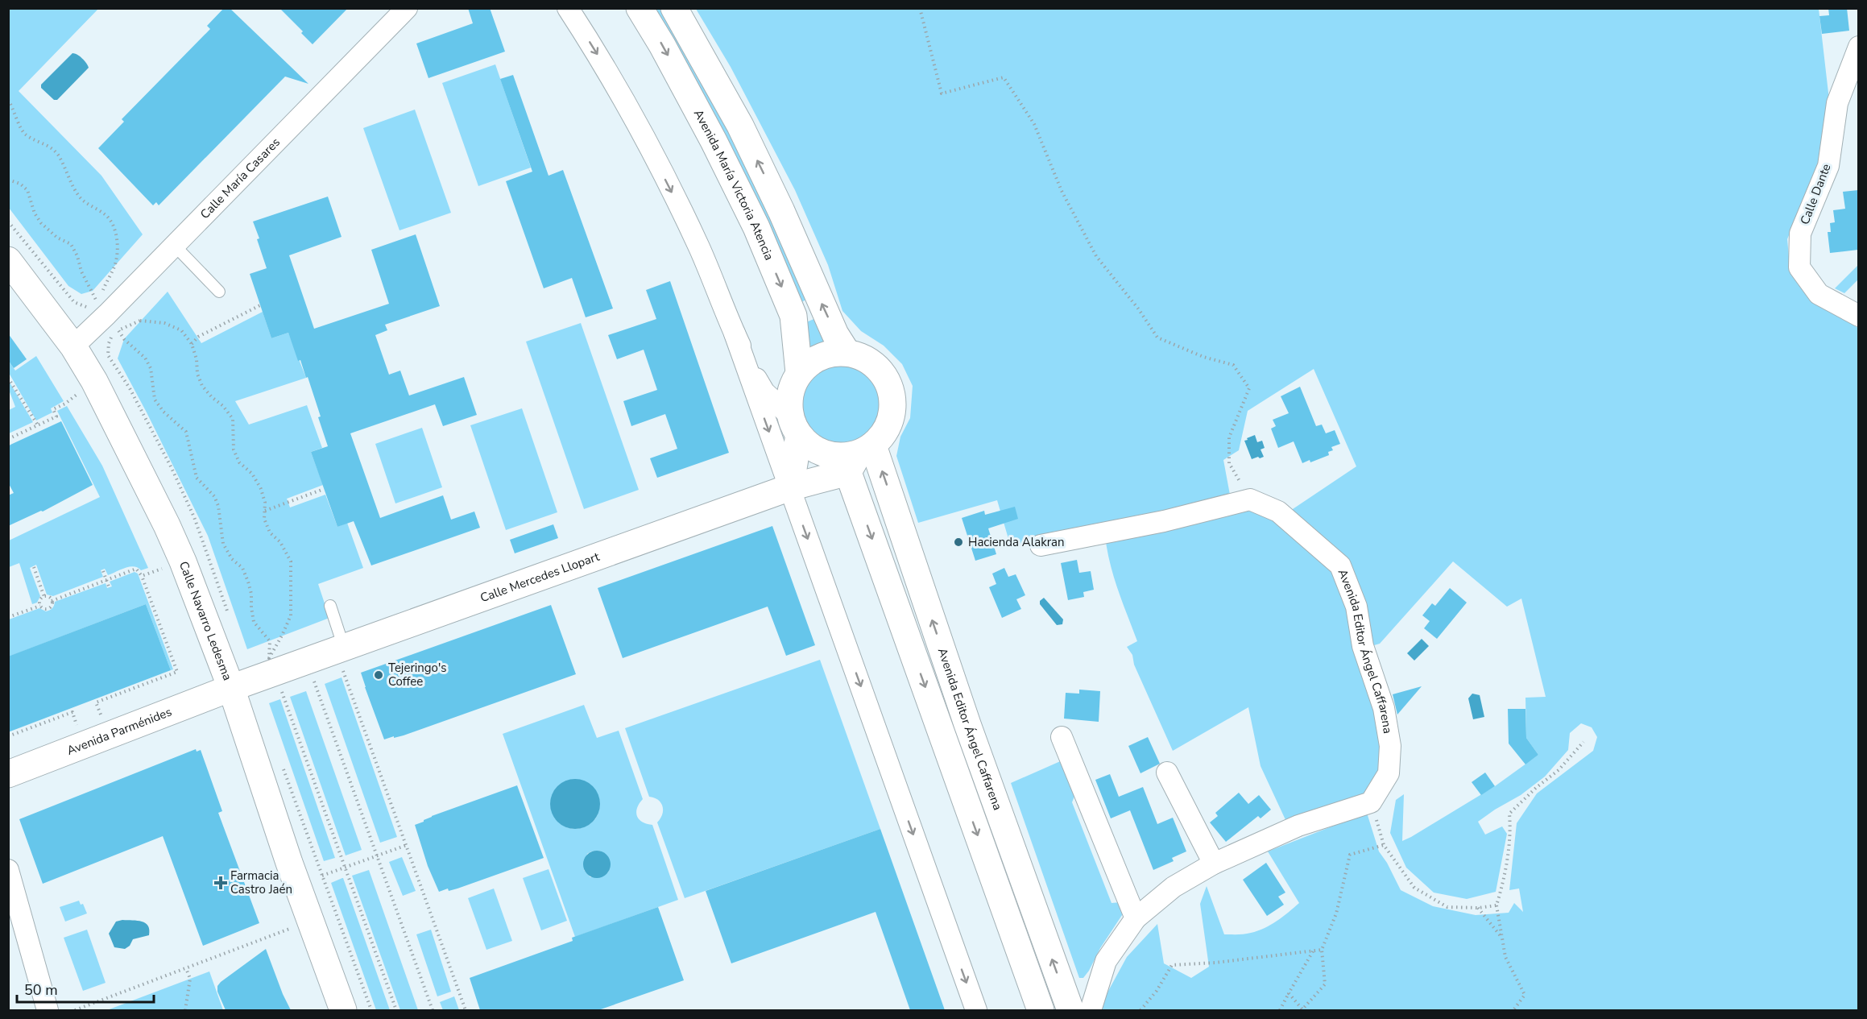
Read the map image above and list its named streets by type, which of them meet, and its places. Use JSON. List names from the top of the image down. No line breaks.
{"streets":{"main road":["Avenida María Victoria Atencia","Calle Mercedes Llopart","Calle Navarro Ledesma","Avenida Editor Ángel Caffarena","Avenida Parménides"],"street":["Calle María Casares","Calle Dante"]},"crossings":[["Calle María Casares","Calle Navarro Ledesma"],["Avenida María Victoria Atencia","Calle Mercedes Llopart"],["Avenida María Victoria Atencia","Avenida Editor Ángel Caffarena"],["Calle Mercedes Llopart","Calle Navarro Ledesma"],["Calle Mercedes Llopart","Avenida Editor Ángel Caffarena"],["Calle Mercedes Llopart","Avenida Parménides"],["Calle Navarro Ledesma","Avenida Parménides"]],"places":{"other":["Hacienda Alakran","Tejeringo's Coffee"],"health":["Farmacia Castro Jaén"]},"scale_bar":"50 m"}
